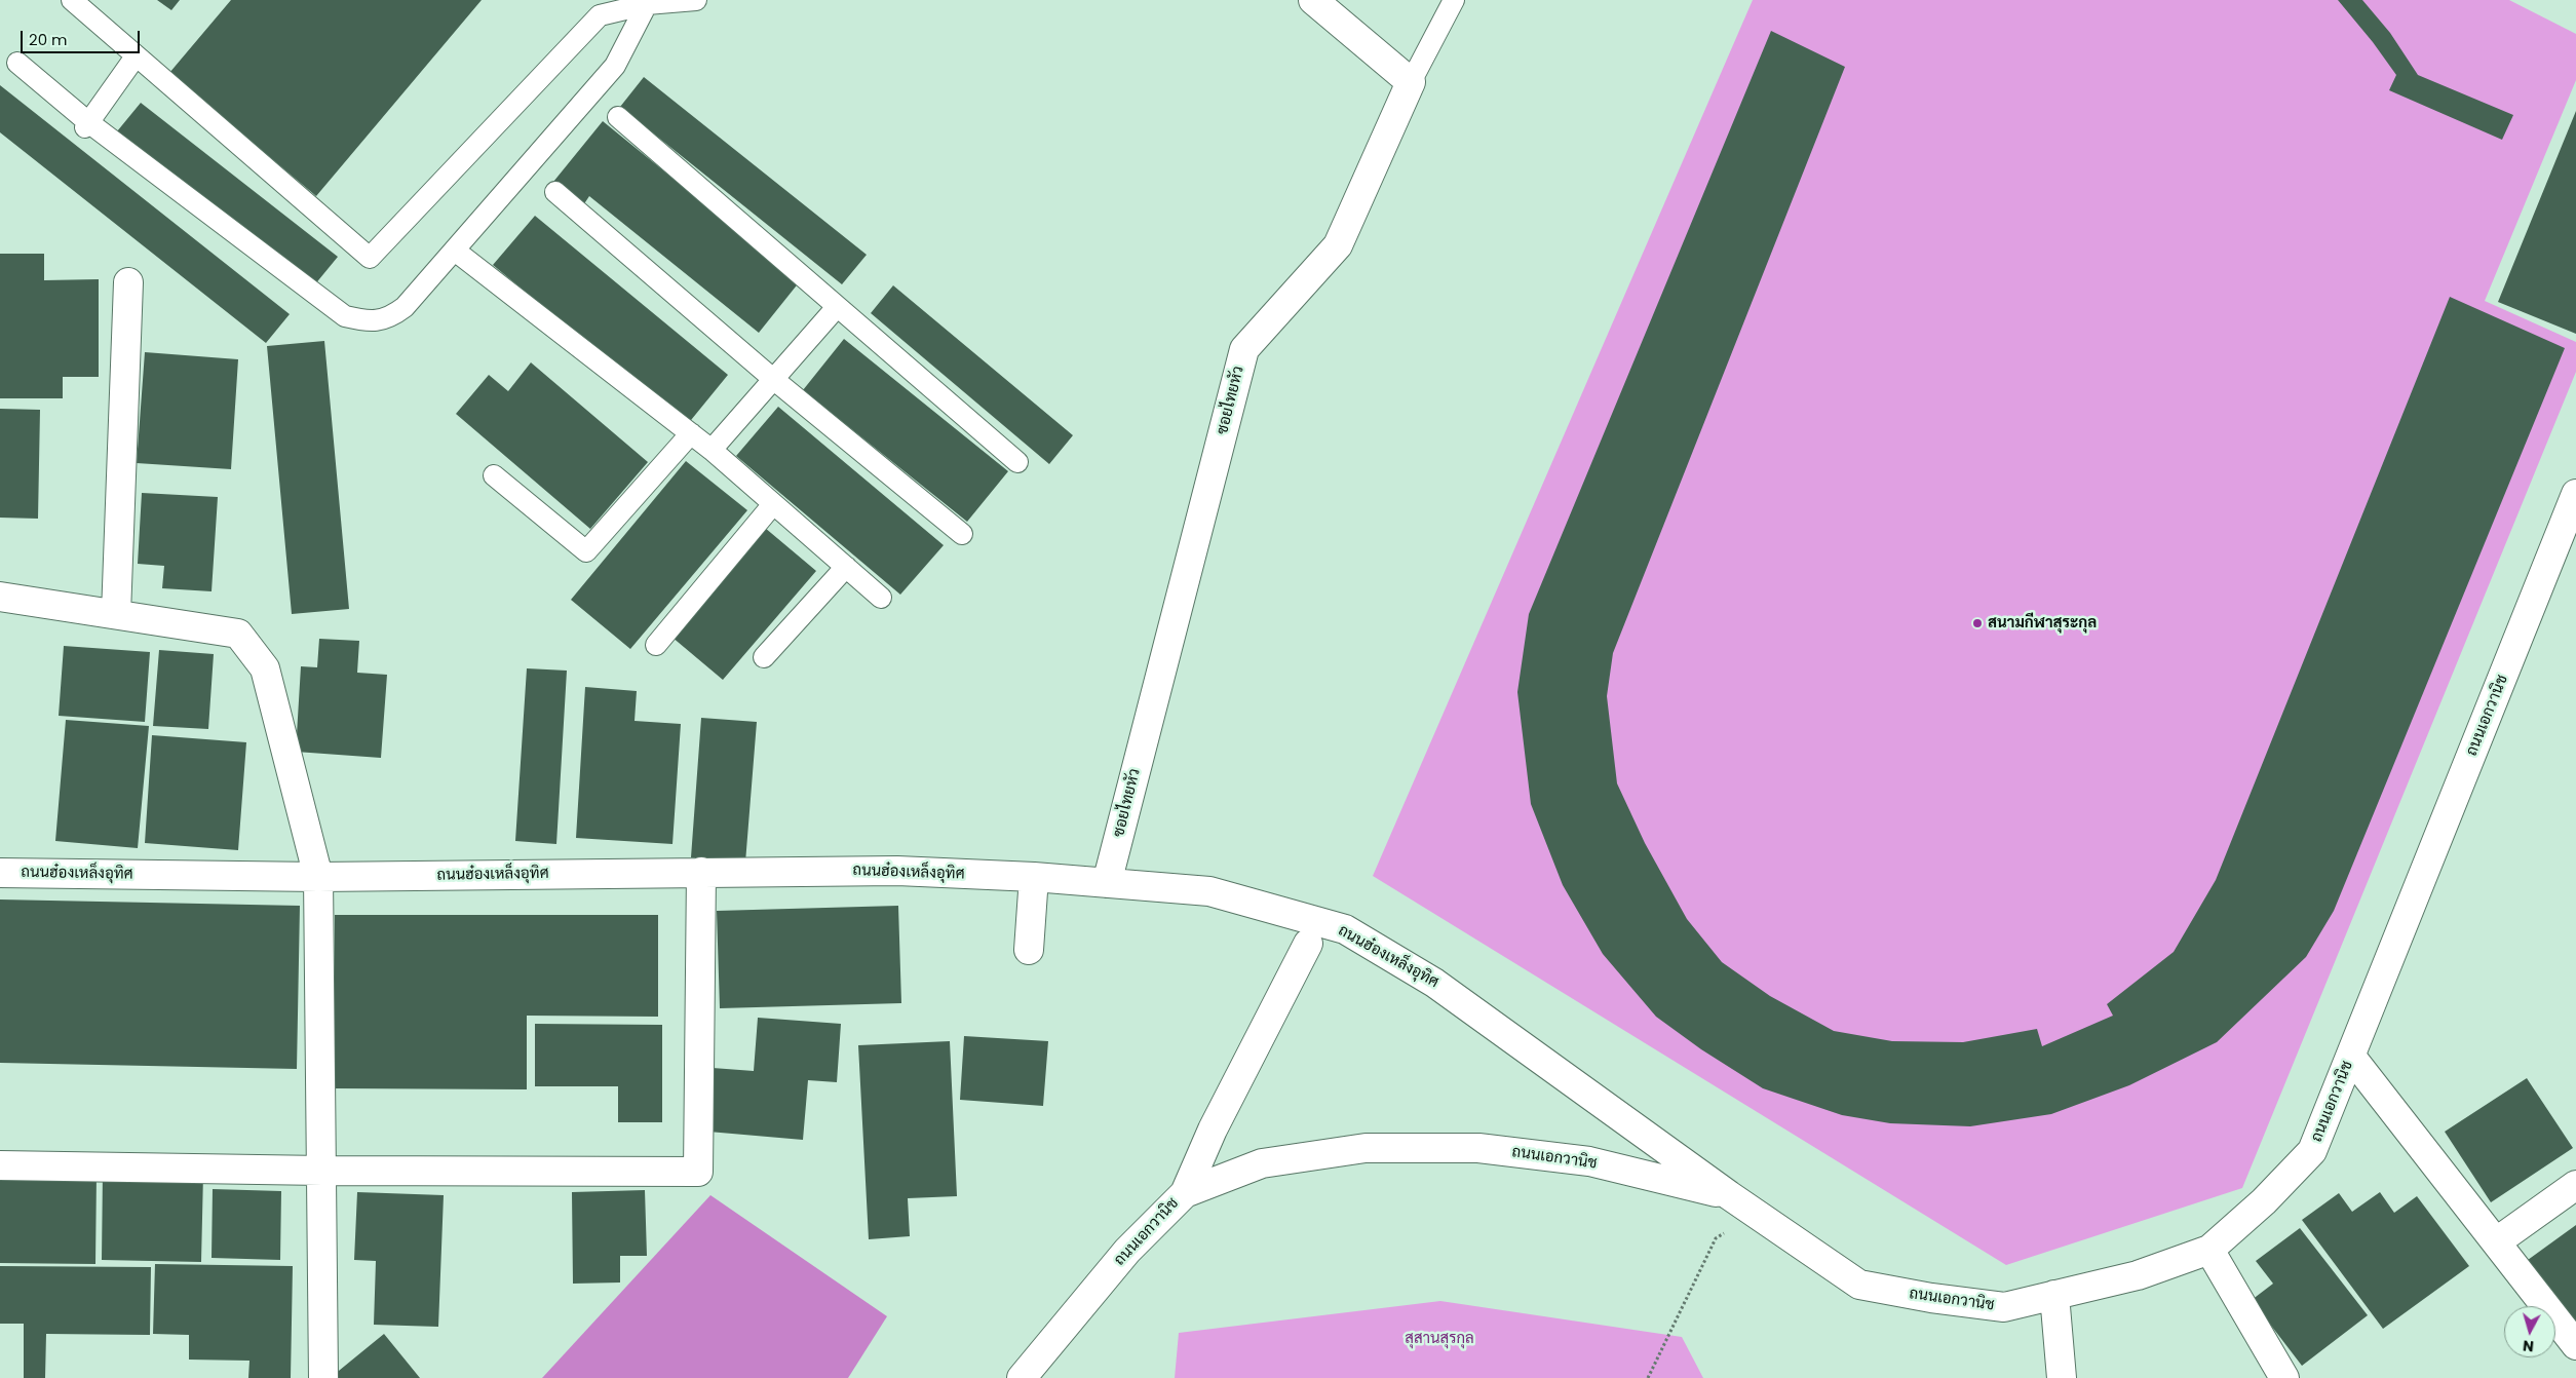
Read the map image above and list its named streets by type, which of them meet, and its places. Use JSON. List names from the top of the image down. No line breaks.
{"streets":{"street":["ซอยไทยหัว","ถนนเอกวานิช","ถนนฮ๋องเหล็งอุทิศ"]},"crossings":[["ซอยไทยหัว","ถนนฮ๋องเหล็งอุทิศ"],["ถนนเอกวานิช","ถนนฮ๋องเหล็งอุทิศ"]],"parks":["สุสานสุรกุล"],"places":["สนามกีฬาสุระกุล"],"scale_bar":"20 m","north":"bottom"}
